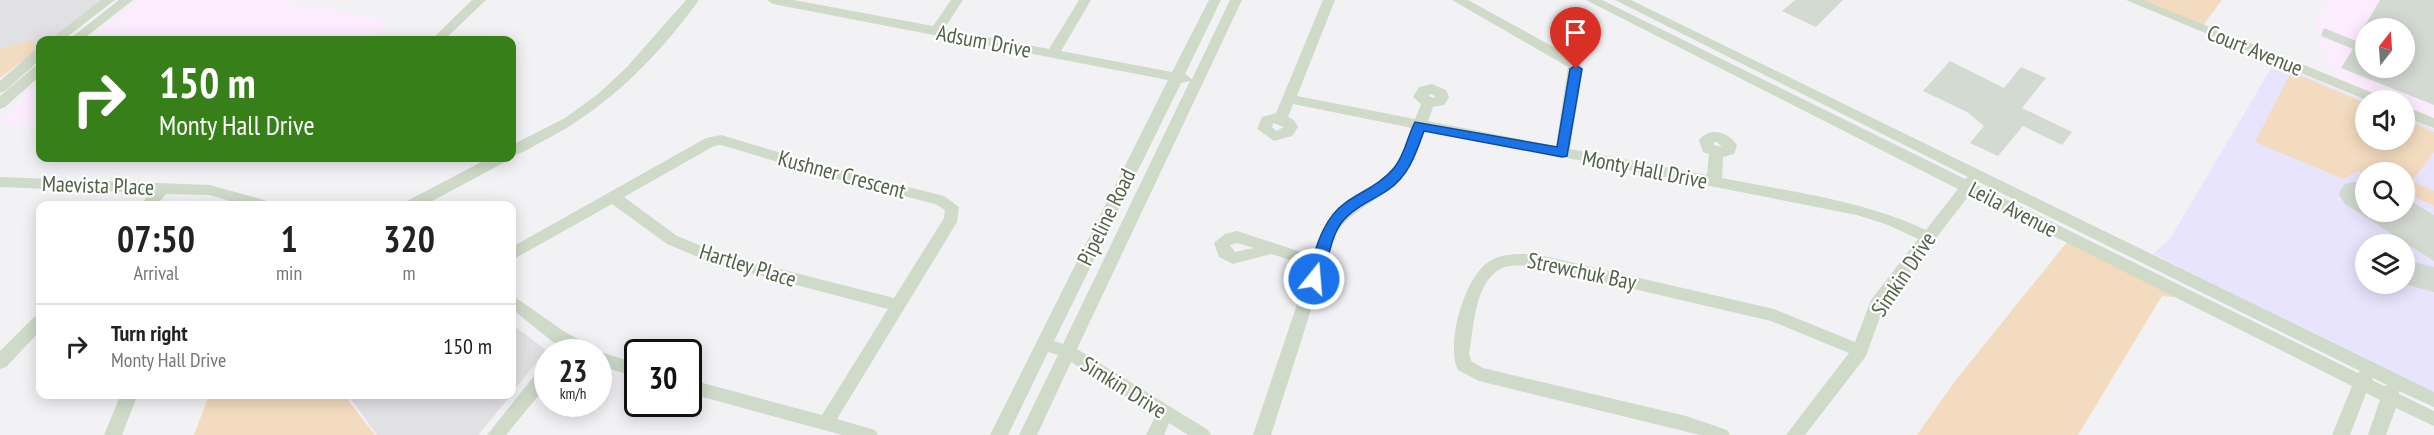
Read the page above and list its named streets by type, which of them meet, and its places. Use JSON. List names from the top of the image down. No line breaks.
{"streets":{"street":["Adsum Drive","Court Avenue","Monty Hall Drive","Kushner Crescent","Maevista Place","Leila Avenue","Pipeline Road","Hartley Place","Strewchuk Bay","Simkin Drive"]},"crossings":[["Adsum Drive","Pipeline Road"],["Monty Hall Drive","Simkin Drive"],["Kushner Crescent","Hartley Place"],["Leila Avenue","Simkin Drive"],["Pipeline Road","Simkin Drive"],["Strewchuk Bay","Simkin Drive"]],"north":"top","page":{"turn":["150 m","Monty Hall Drive"],"eta":["07:50","Arrival","1","min","320","m"],"list":[{"name":"Turn right","note":"Monty Hall Drive","value":"150 m"}],"speed":"23 km/h","limit":"30"}}
